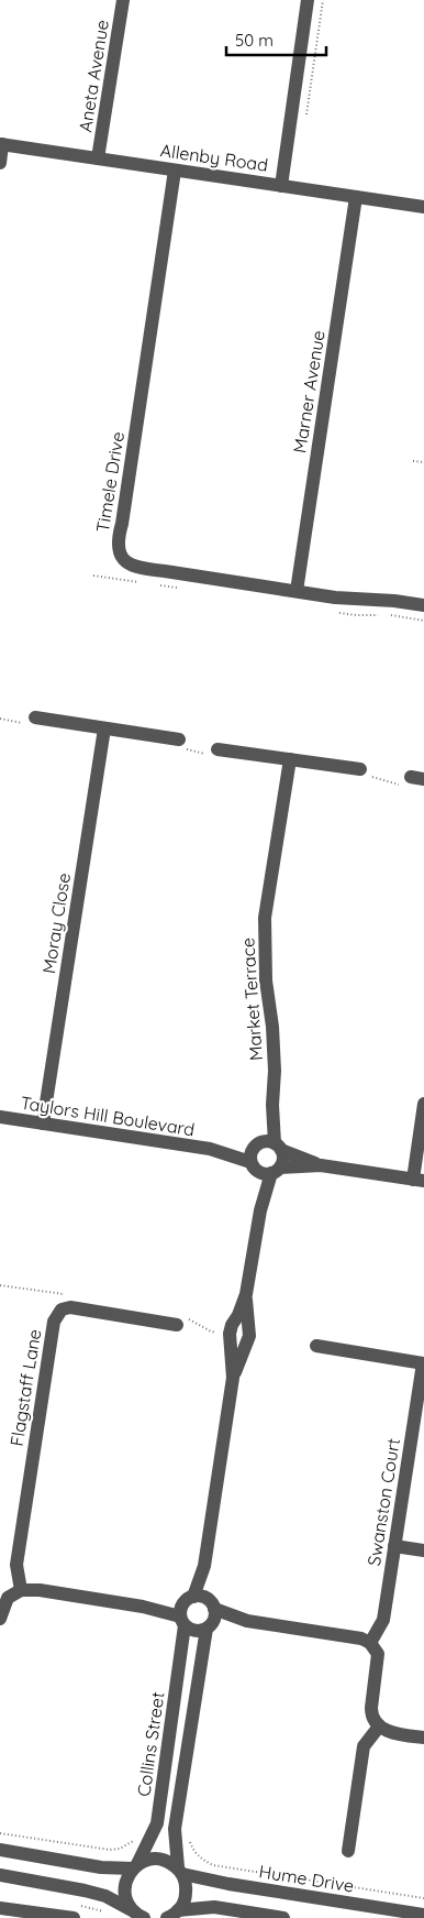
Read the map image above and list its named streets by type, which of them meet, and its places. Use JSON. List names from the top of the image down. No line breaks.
{"streets":{"street":["Aneta Avenue","Allenby Road","Marner Avenue","Timele Drive","Moray Close","Market Terrace","Taylors Hill Boulevard","Flagstaff Lane","Swanston Court","Collins Street","Hume Drive"]},"crossings":[["Aneta Avenue","Allenby Road"],["Allenby Road","Marner Avenue"],["Allenby Road","Timele Drive"],["Marner Avenue","Timele Drive"],["Moray Close","Taylors Hill Boulevard"],["Market Terrace","Taylors Hill Boulevard"],["Market Terrace","Collins Street"],["Taylors Hill Boulevard","Collins Street"],["Collins Street","Hume Drive"]],"scale_bar":"50 m"}
